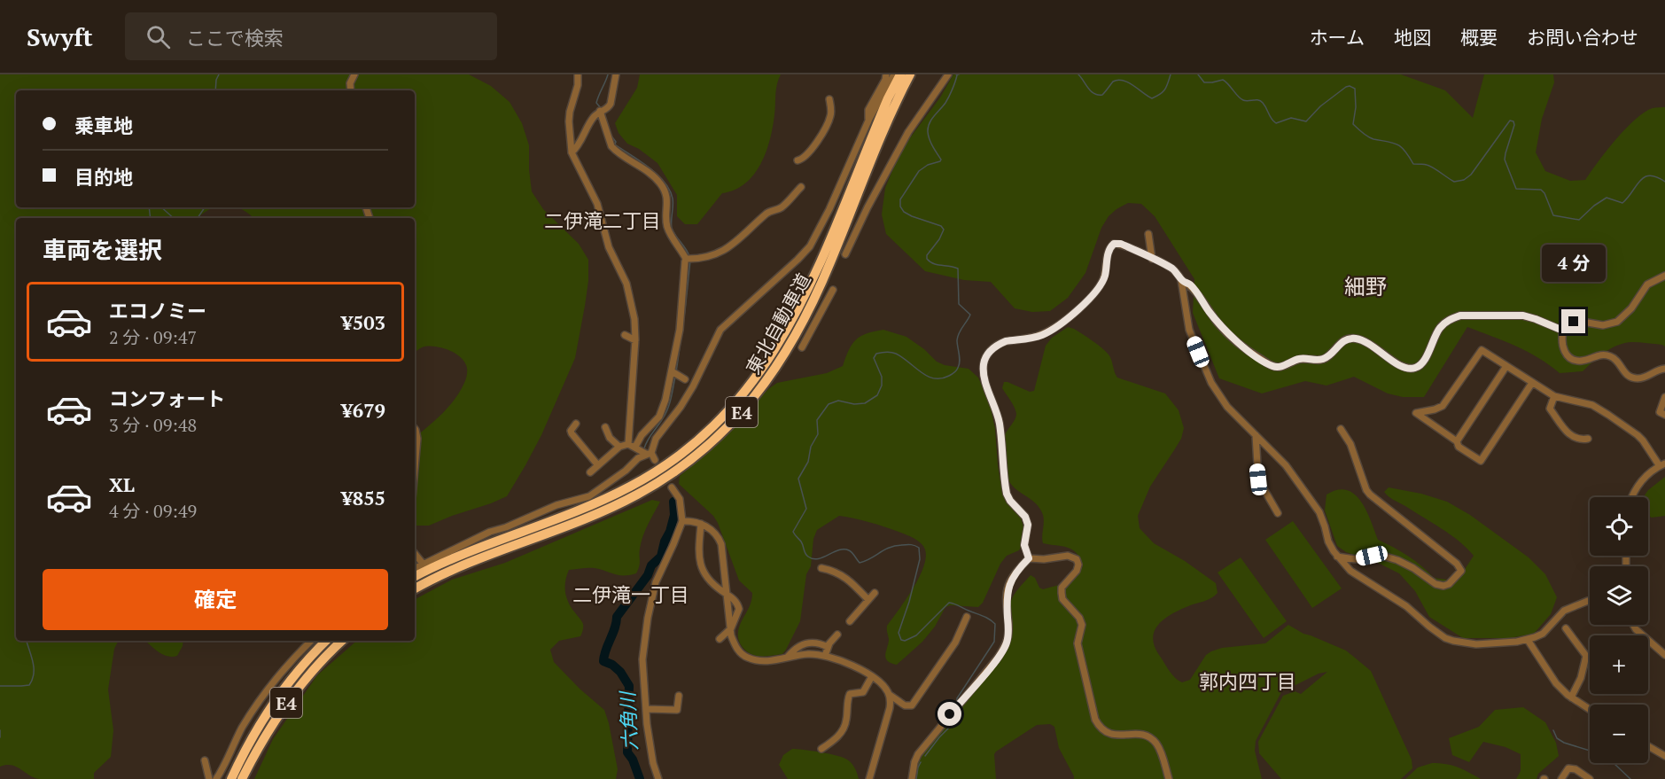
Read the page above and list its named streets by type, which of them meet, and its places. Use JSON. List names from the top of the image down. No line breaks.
{"streets":{"highway":["東北自動車道","E4"]},"districts":["二伊滝二丁目","細野","二伊滝一丁目","郭内四丁目"],"water":["六角川"],"page":{"header":"Swyft","search":"ここで検索","nav":["ホーム","地図","概要","お問い合わせ"],"banner":["乗車地","目的地"],"heading":"車両を選択","bubble":"4 分","list":[{"name":"エコノミー","note":"2 分 · 09:47","value":"¥503"},{"name":"コンフォート","note":"3 分 · 09:48","value":"¥679"},{"name":"XL","note":"4 分 · 09:49","value":"¥855"}],"map_buttons":["+","−"],"buttons":"確定"}}
